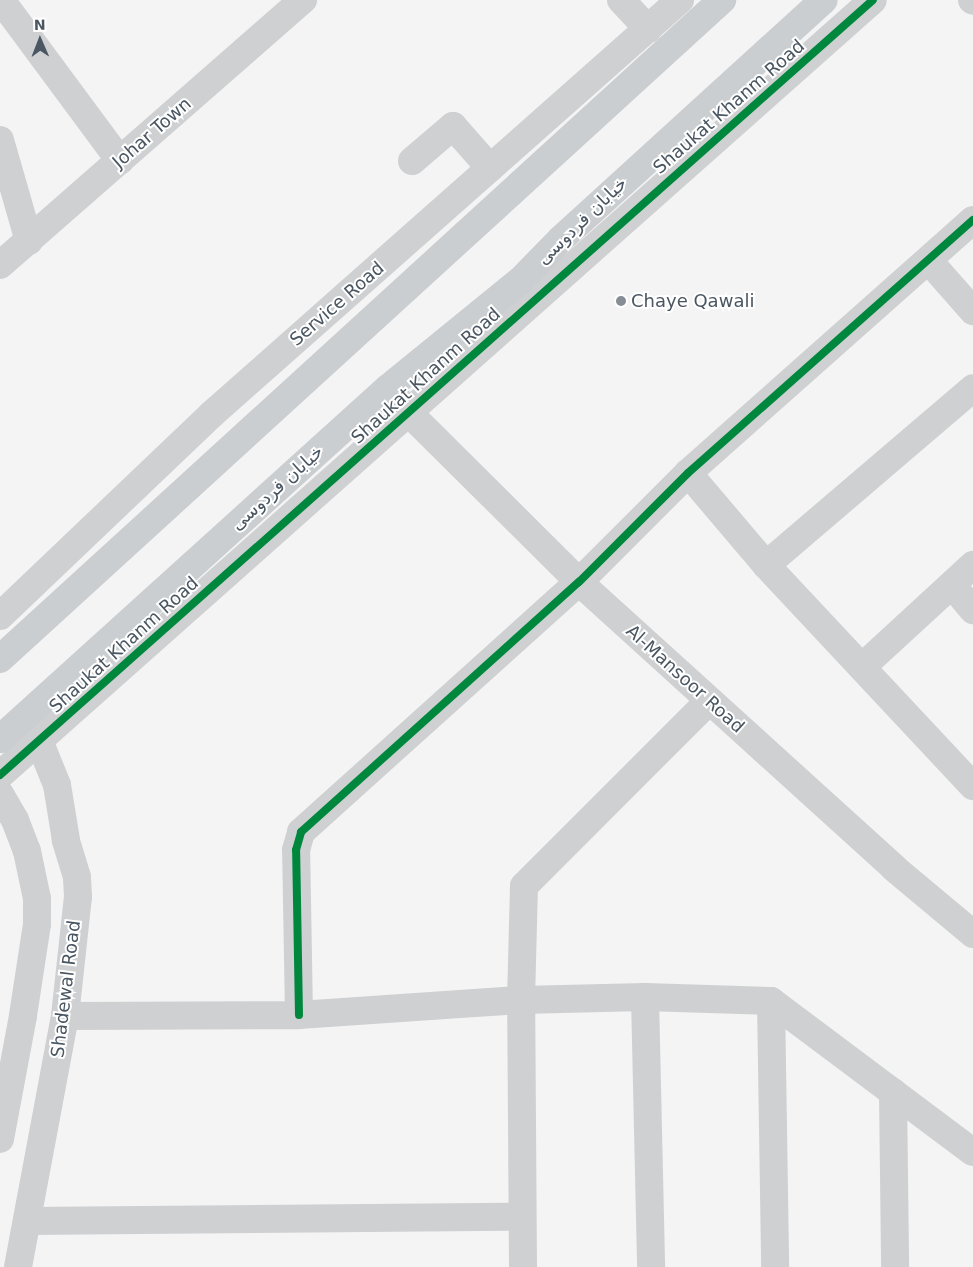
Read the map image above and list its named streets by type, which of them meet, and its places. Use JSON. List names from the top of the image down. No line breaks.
{"streets":{"main road":["خیابان فردوسی"],"street":["Shaukat Khanm Road","Johar Town","Service Road","Al-Mansoor Road","Shadewal Road"]},"crossings":[["Shaukat Khanm Road","Al-Mansoor Road"],["Shaukat Khanm Road","Shadewal Road"],["خیابان فردوسی","Al-Mansoor Road"],["خیابان فردوسی","Shadewal Road"]],"places":["Chaye Qawali"],"north":"top"}
